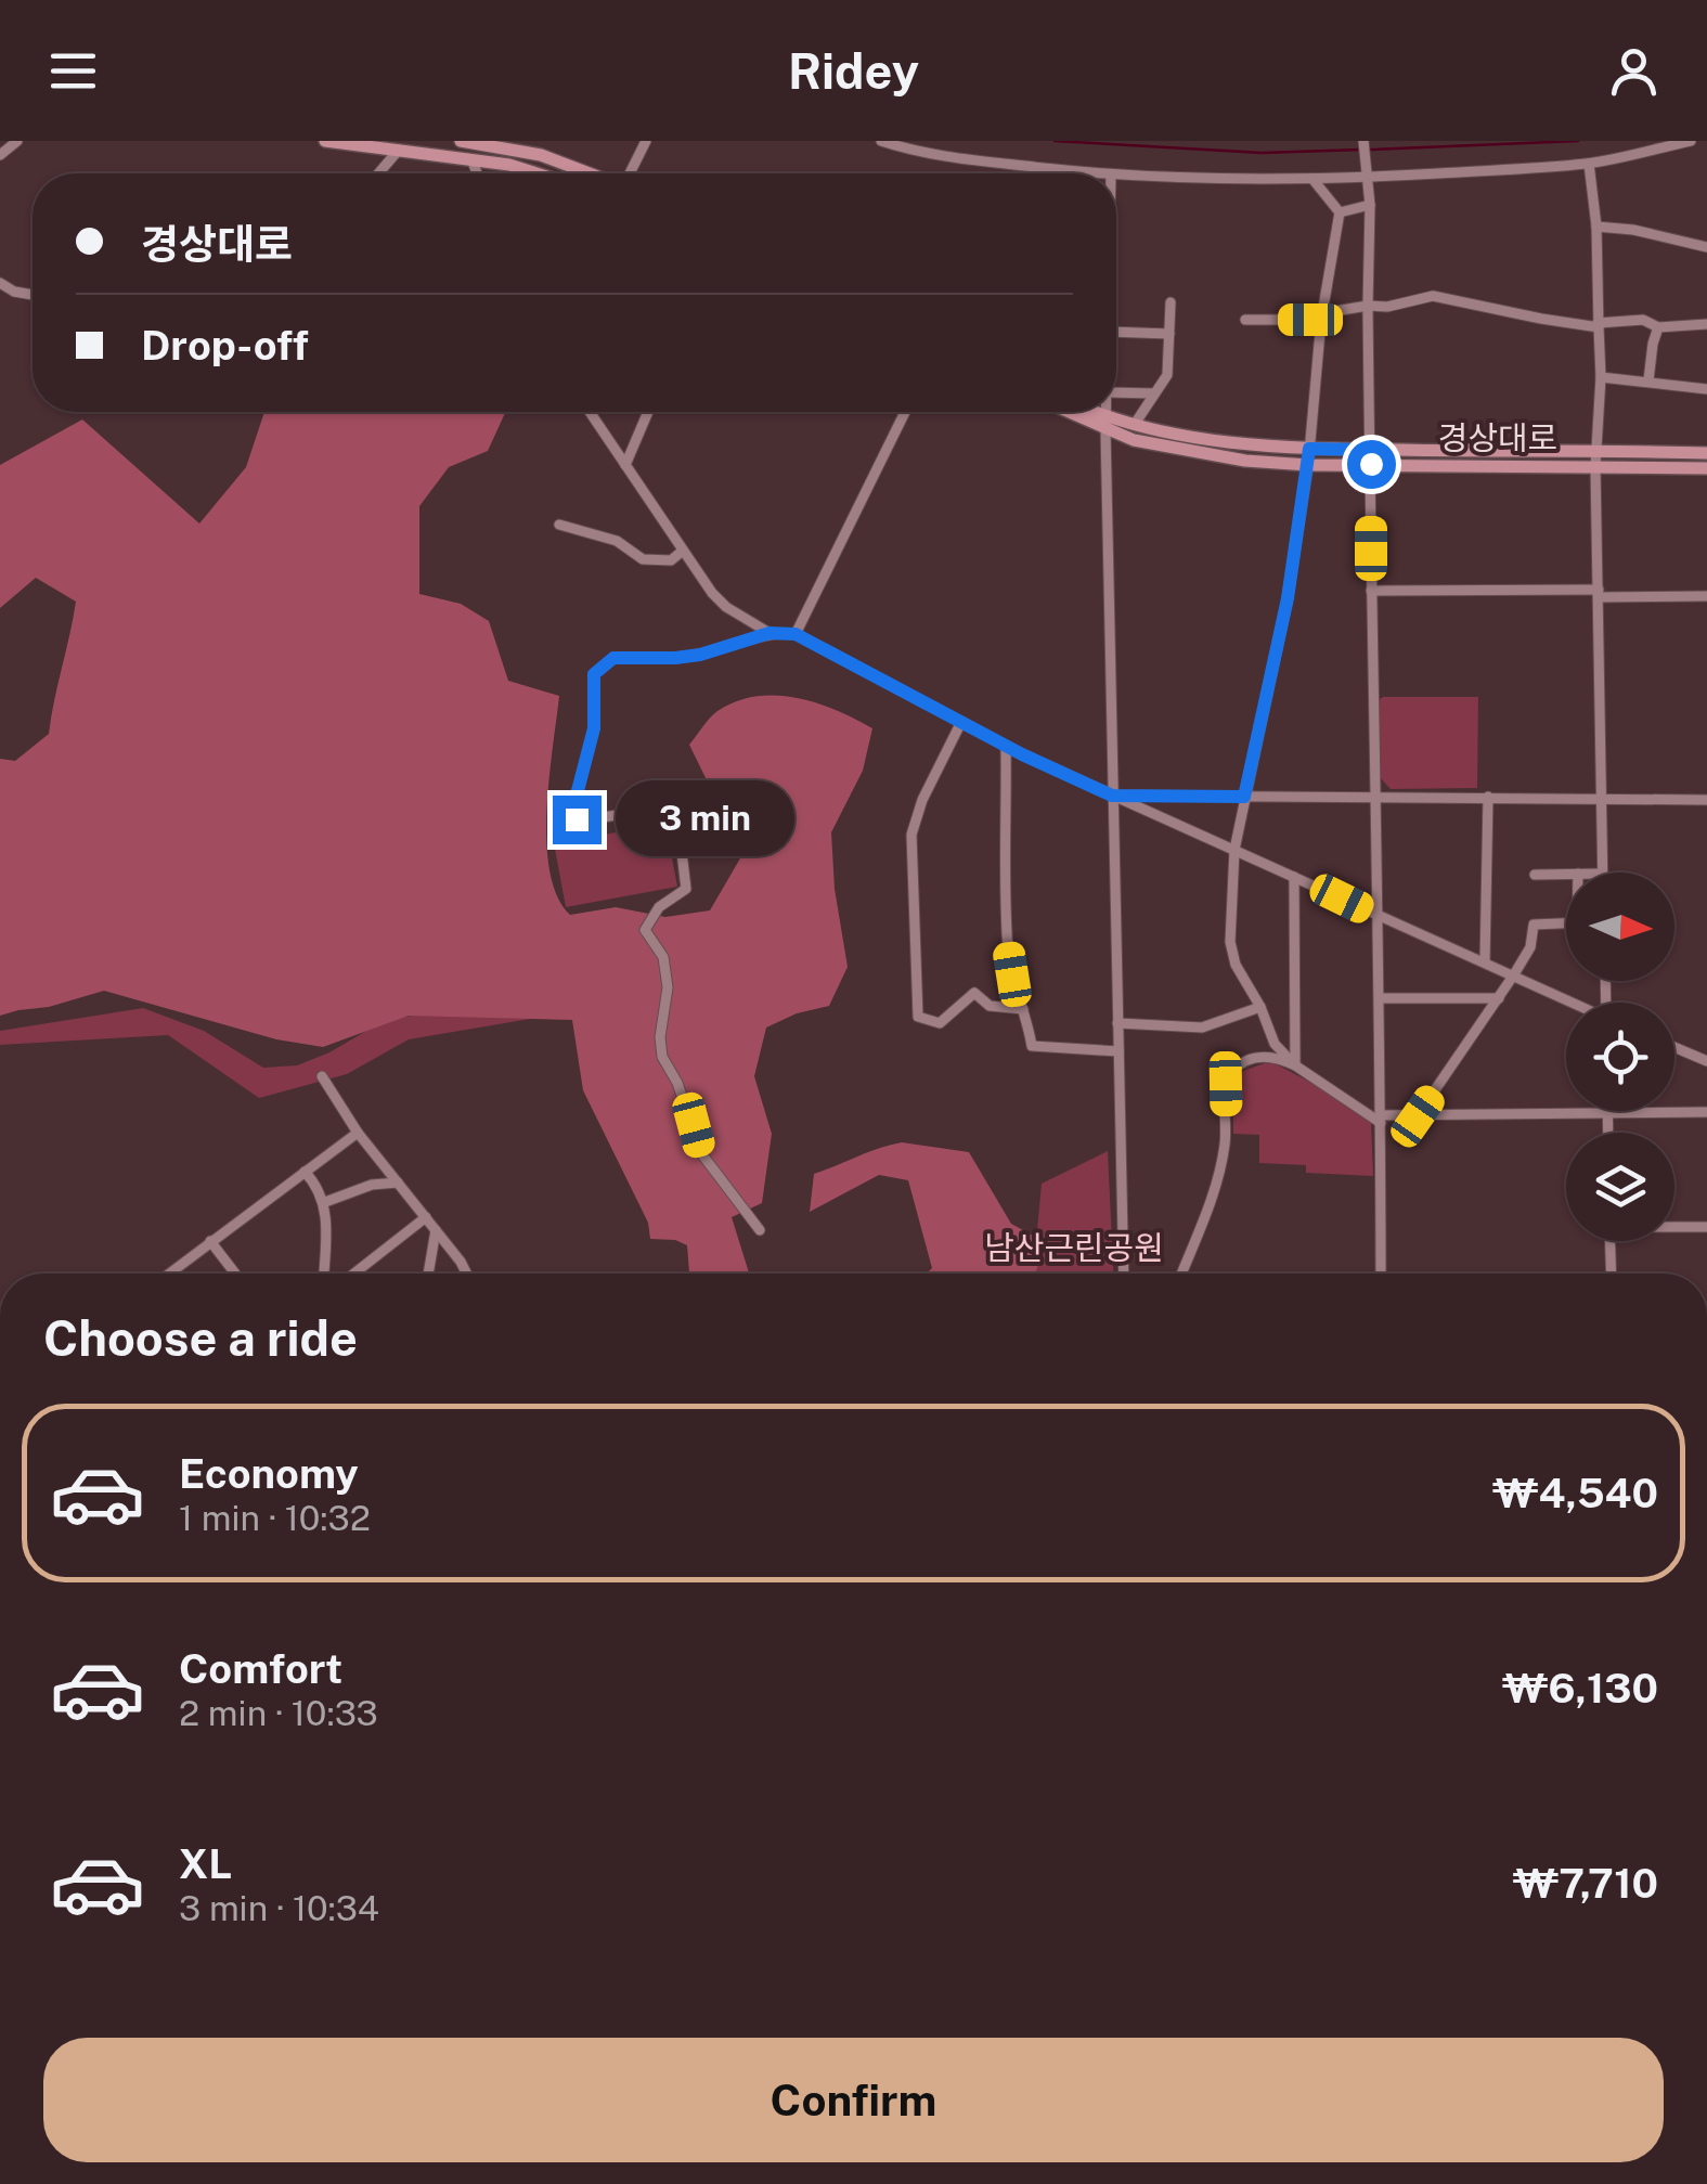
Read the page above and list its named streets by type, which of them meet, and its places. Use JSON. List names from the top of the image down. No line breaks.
{"streets":{"main road":["경상대로"]},"parks":["남산근린공원"],"north":"right","page":{"header":"Ridey","banner":["경상대로","Drop-off"],"bubble":"3 min","heading":"Choose a ride","list":[{"name":"Economy","note":"1 min · 10:32","value":"₩4,540"},{"name":"Comfort","note":"2 min · 10:33","value":"₩6,130"},{"name":"XL","note":"3 min · 10:34","value":"₩7,710"}],"buttons":"Confirm"}}
